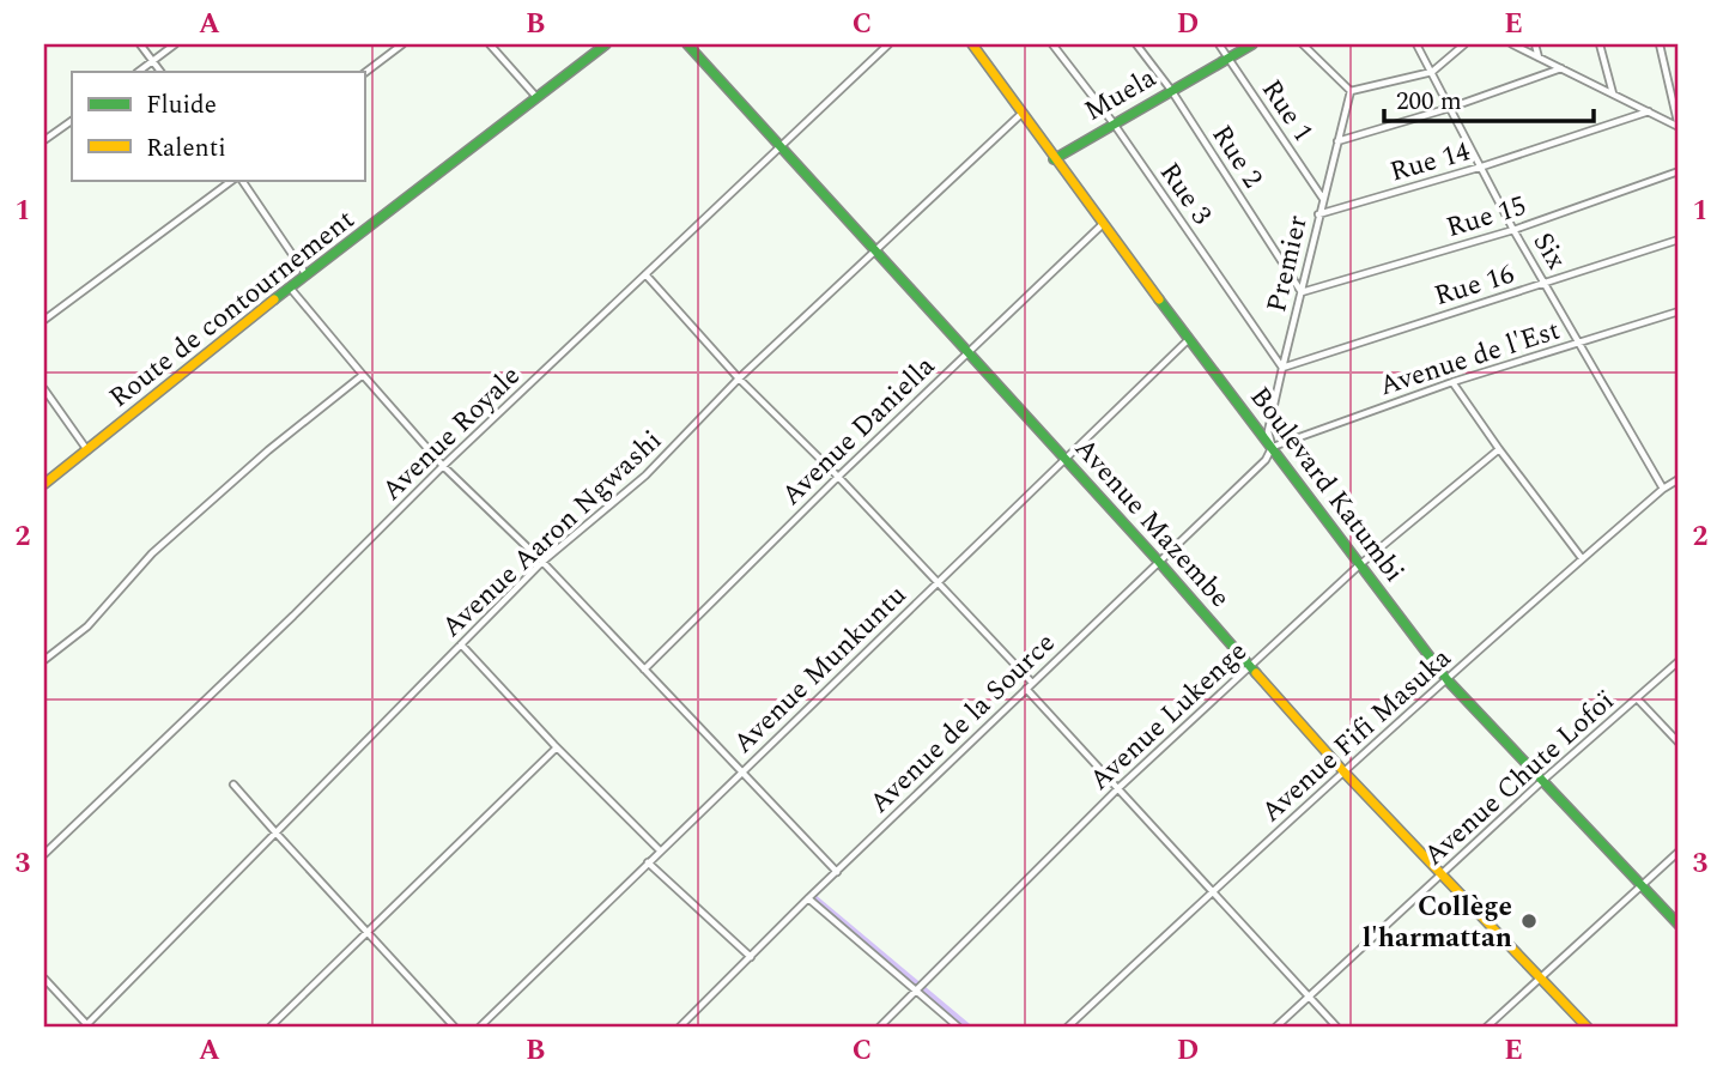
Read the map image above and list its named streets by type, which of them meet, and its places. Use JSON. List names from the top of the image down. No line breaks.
{"streets":{"street":["Muela","Rue 1","Rue 2","Rue 14","Rue 3","Rue 15","Six","Premier","Rue 16","Route de contournement","Avenue de l'Est","Avenue Daniella","Avenue Royale","Boulevard Katumbi","Avenue Mazembe","Avenue Aaron Ngwashi","Avenue Munkuntu","Avenue Lukenge","Avenue de la Source","Avenue Fifi Masuka","Avenue Chute Lofoï"]},"crossings":[["Muela","Rue 1"],["Muela","Rue 2"],["Muela","Rue 3"],["Muela","Boulevard Katumbi"],["Rue 1","Premier"],["Rue 2","Rue 15"],["Rue 2","Premier"],["Rue 14","Six"],["Rue 14","Premier"],["Rue 3","Premier"],["Rue 3","Rue 16"],["Rue 15","Six"],["Rue 15","Premier"],["Six","Rue 16"],["Six","Avenue de l'Est"],["Six","Avenue Fifi Masuka"],["Premier","Rue 16"],["Premier","Avenue de l'Est"],["Premier","Boulevard Katumbi"],["Premier","Avenue de la Source"],["Avenue de l'Est","Boulevard Katumbi"],["Avenue de l'Est","Avenue de la Source"],["Avenue Daniella","Boulevard Katumbi"],["Avenue Daniella","Avenue Mazembe"],["Avenue Royale","Avenue Mazembe"],["Boulevard Katumbi","Avenue Aaron Ngwashi"],["Boulevard Katumbi","Avenue Munkuntu"],["Boulevard Katumbi","Avenue Lukenge"],["Boulevard Katumbi","Avenue de la Source"],["Boulevard Katumbi","Avenue Fifi Masuka"],["Boulevard Katumbi","Avenue Chute Lofoï"],["Avenue Mazembe","Avenue Aaron Ngwashi"],["Avenue Mazembe","Avenue Munkuntu"],["Avenue Mazembe","Avenue Lukenge"],["Avenue Mazembe","Avenue de la Source"],["Avenue Mazembe","Avenue Fifi Masuka"],["Avenue Mazembe","Avenue Chute Lofoï"]],"places":["Collège l'harmattan"],"legend":["Fluide","Ralenti"],"scale_bar":"200 m","grid":{"columns":["A","B","C","D","E"],"rows":["1","2","3"]}}
